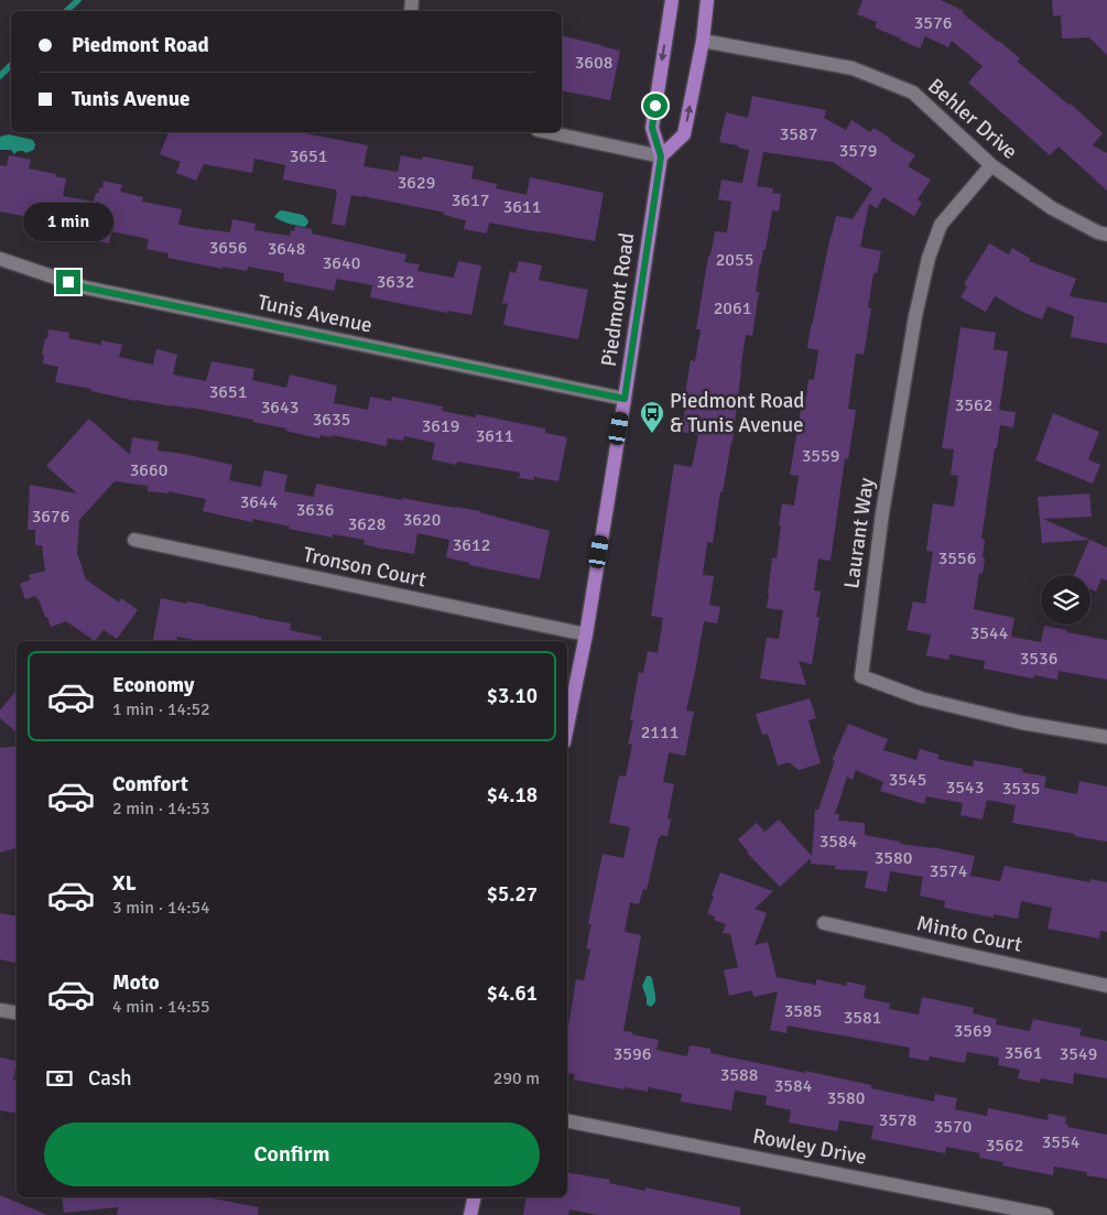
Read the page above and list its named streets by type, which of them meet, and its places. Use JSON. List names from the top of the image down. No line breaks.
{"streets":{"main road":["Piedmont Road"],"street":["Behler Drive","Tunis Avenue","Laurant Way","Tronson Court","Minto Court","Rowley Drive"]},"crossings":[["Behler Drive","Laurant Way"],["Piedmont Road","Tunis Avenue"],["Piedmont Road","Tronson Court"]],"places":{"bus stop":["Piedmont Road & Tunis Avenue"]},"house_numbers":["3576","3608","3587","3579","3651","3629","3617","3611","3656","3648","2055","3640","3632","2061","3651","3562","3643","3635","3619","3611","3559","3660","3644","3636","3676","3620","3628","3612","3556","3544","3536","2111","3545","3543","3535","3584","3580","3574","3585","3581","3569","3561","3596","3549","3588","3584","3580","3578","3570","3554","3562"],"page":{"banner":["Piedmont Road","Tunis Avenue"],"bubble":"1 min","list":[{"name":"Economy","note":"1 min · 14:52","value":"$3.10"},{"name":"Comfort","note":"2 min · 14:53","value":"$4.18"},{"name":"XL","note":"3 min · 14:54","value":"$5.27"},{"name":"Moto","note":"4 min · 14:55","value":"$4.61"}],"pay":["Cash","290 m"],"buttons":"Confirm"}}
